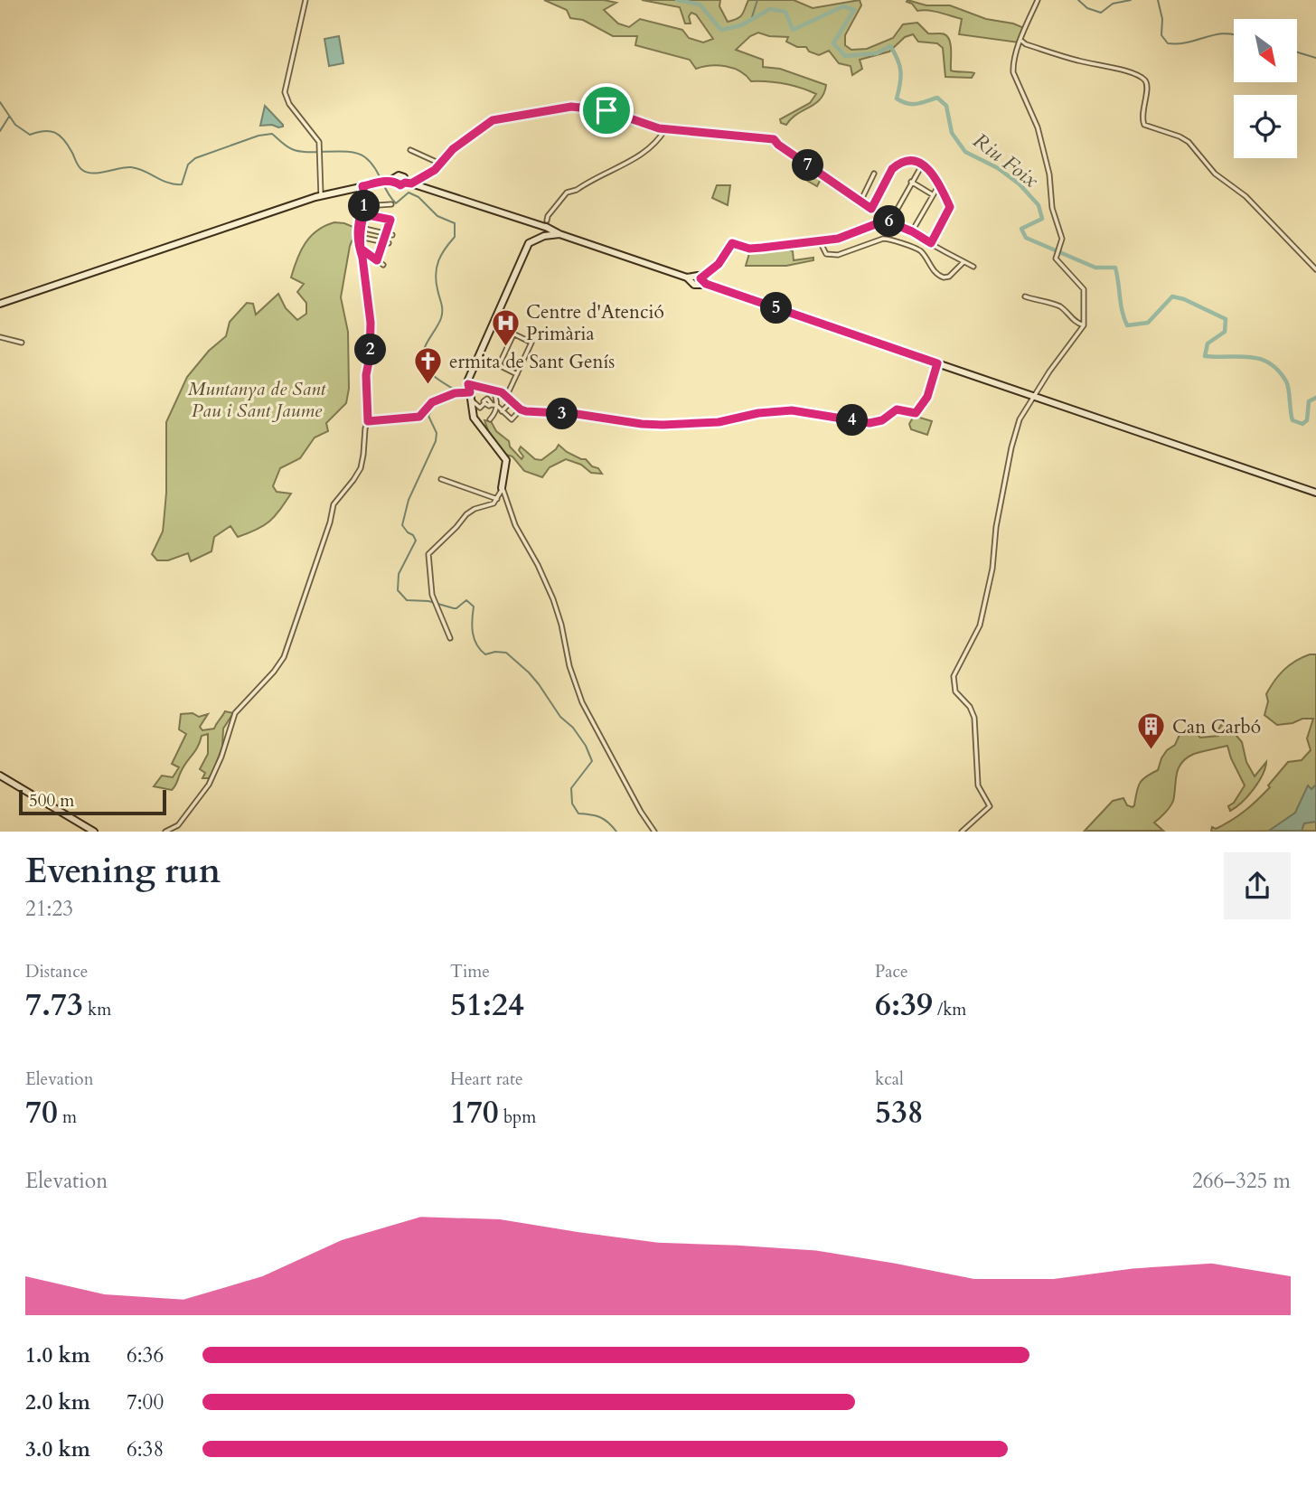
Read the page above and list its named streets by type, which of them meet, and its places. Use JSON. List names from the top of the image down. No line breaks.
{"water":["Riu Foix"],"parks":["Muntanya de Sant Pau i Sant Jaume"],"places":{"hospital":["Centre d'Atenció Primària"],"church":["ermita de Sant Genís"],"building":["Can Carbó"]},"scale_bar":"500 m","north":"bottom right","page":{"pins":["7","1","6","5","2","3","4"],"scale":"500 m","heading":["Evening run","21:23"],"stats":[["Distance","7.73 km"],["Time","51:24"],["Pace","6:39 /km"],["Elevation","70 m"],["Heart rate","170 bpm"],["kcal","538"]],"chart":["Elevation","266–325 m"],"list":[{"name":"1.0 km","note":"6:36"},{"name":"2.0 km","note":"7:00"},{"name":"3.0 km","note":"6:38"}]}}
